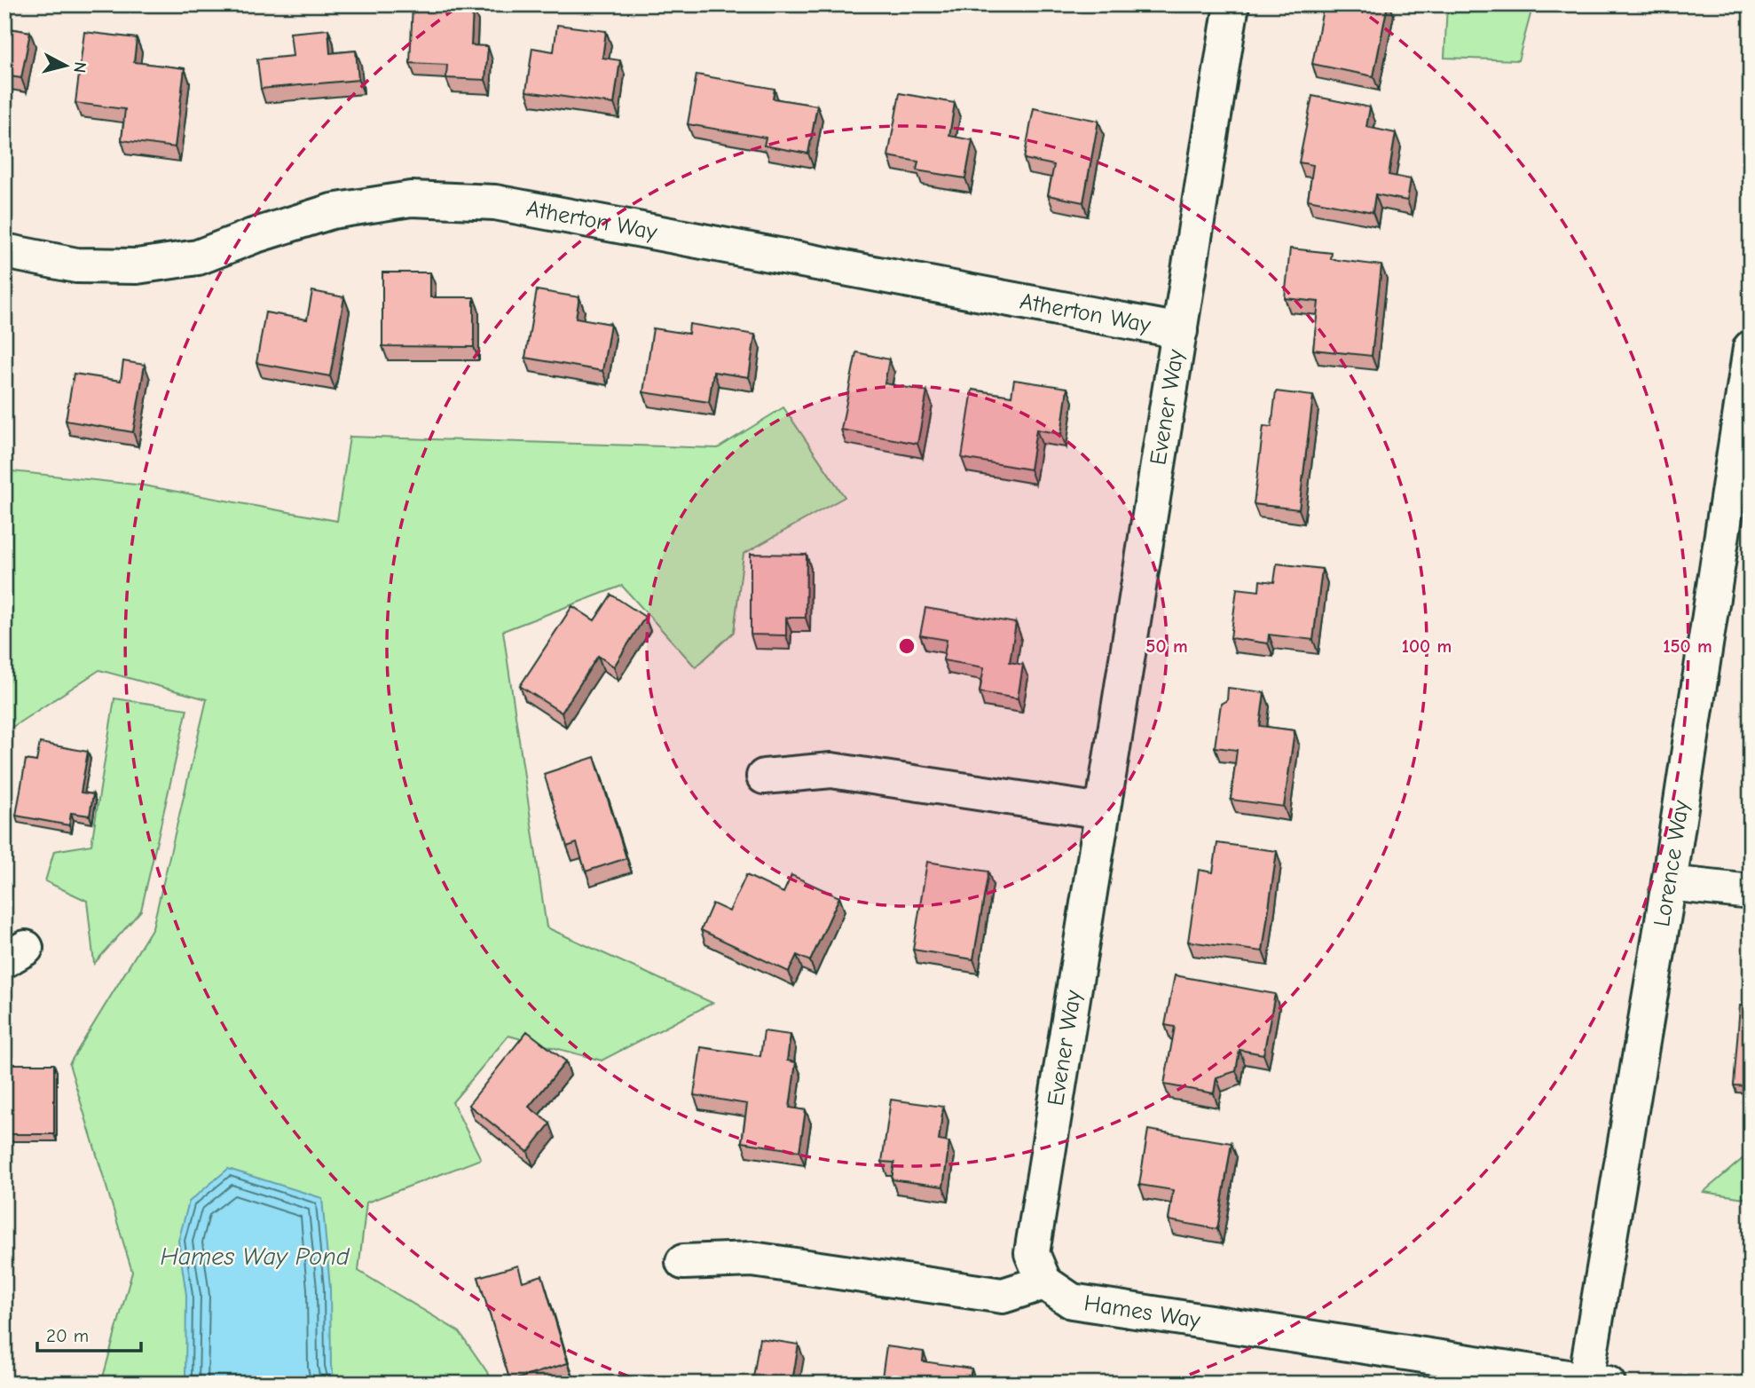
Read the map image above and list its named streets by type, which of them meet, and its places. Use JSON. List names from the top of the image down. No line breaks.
{"streets":{"street":["Atherton Way","Evener Way","Lorence Way","Hames Way"]},"crossings":[["Atherton Way","Evener Way"],["Evener Way","Hames Way"],["Lorence Way","Hames Way"]],"water":["Hames Way Pond"],"scale_bar":"20 m","north":"right","rings":["50 m","100 m","150 m"]}
